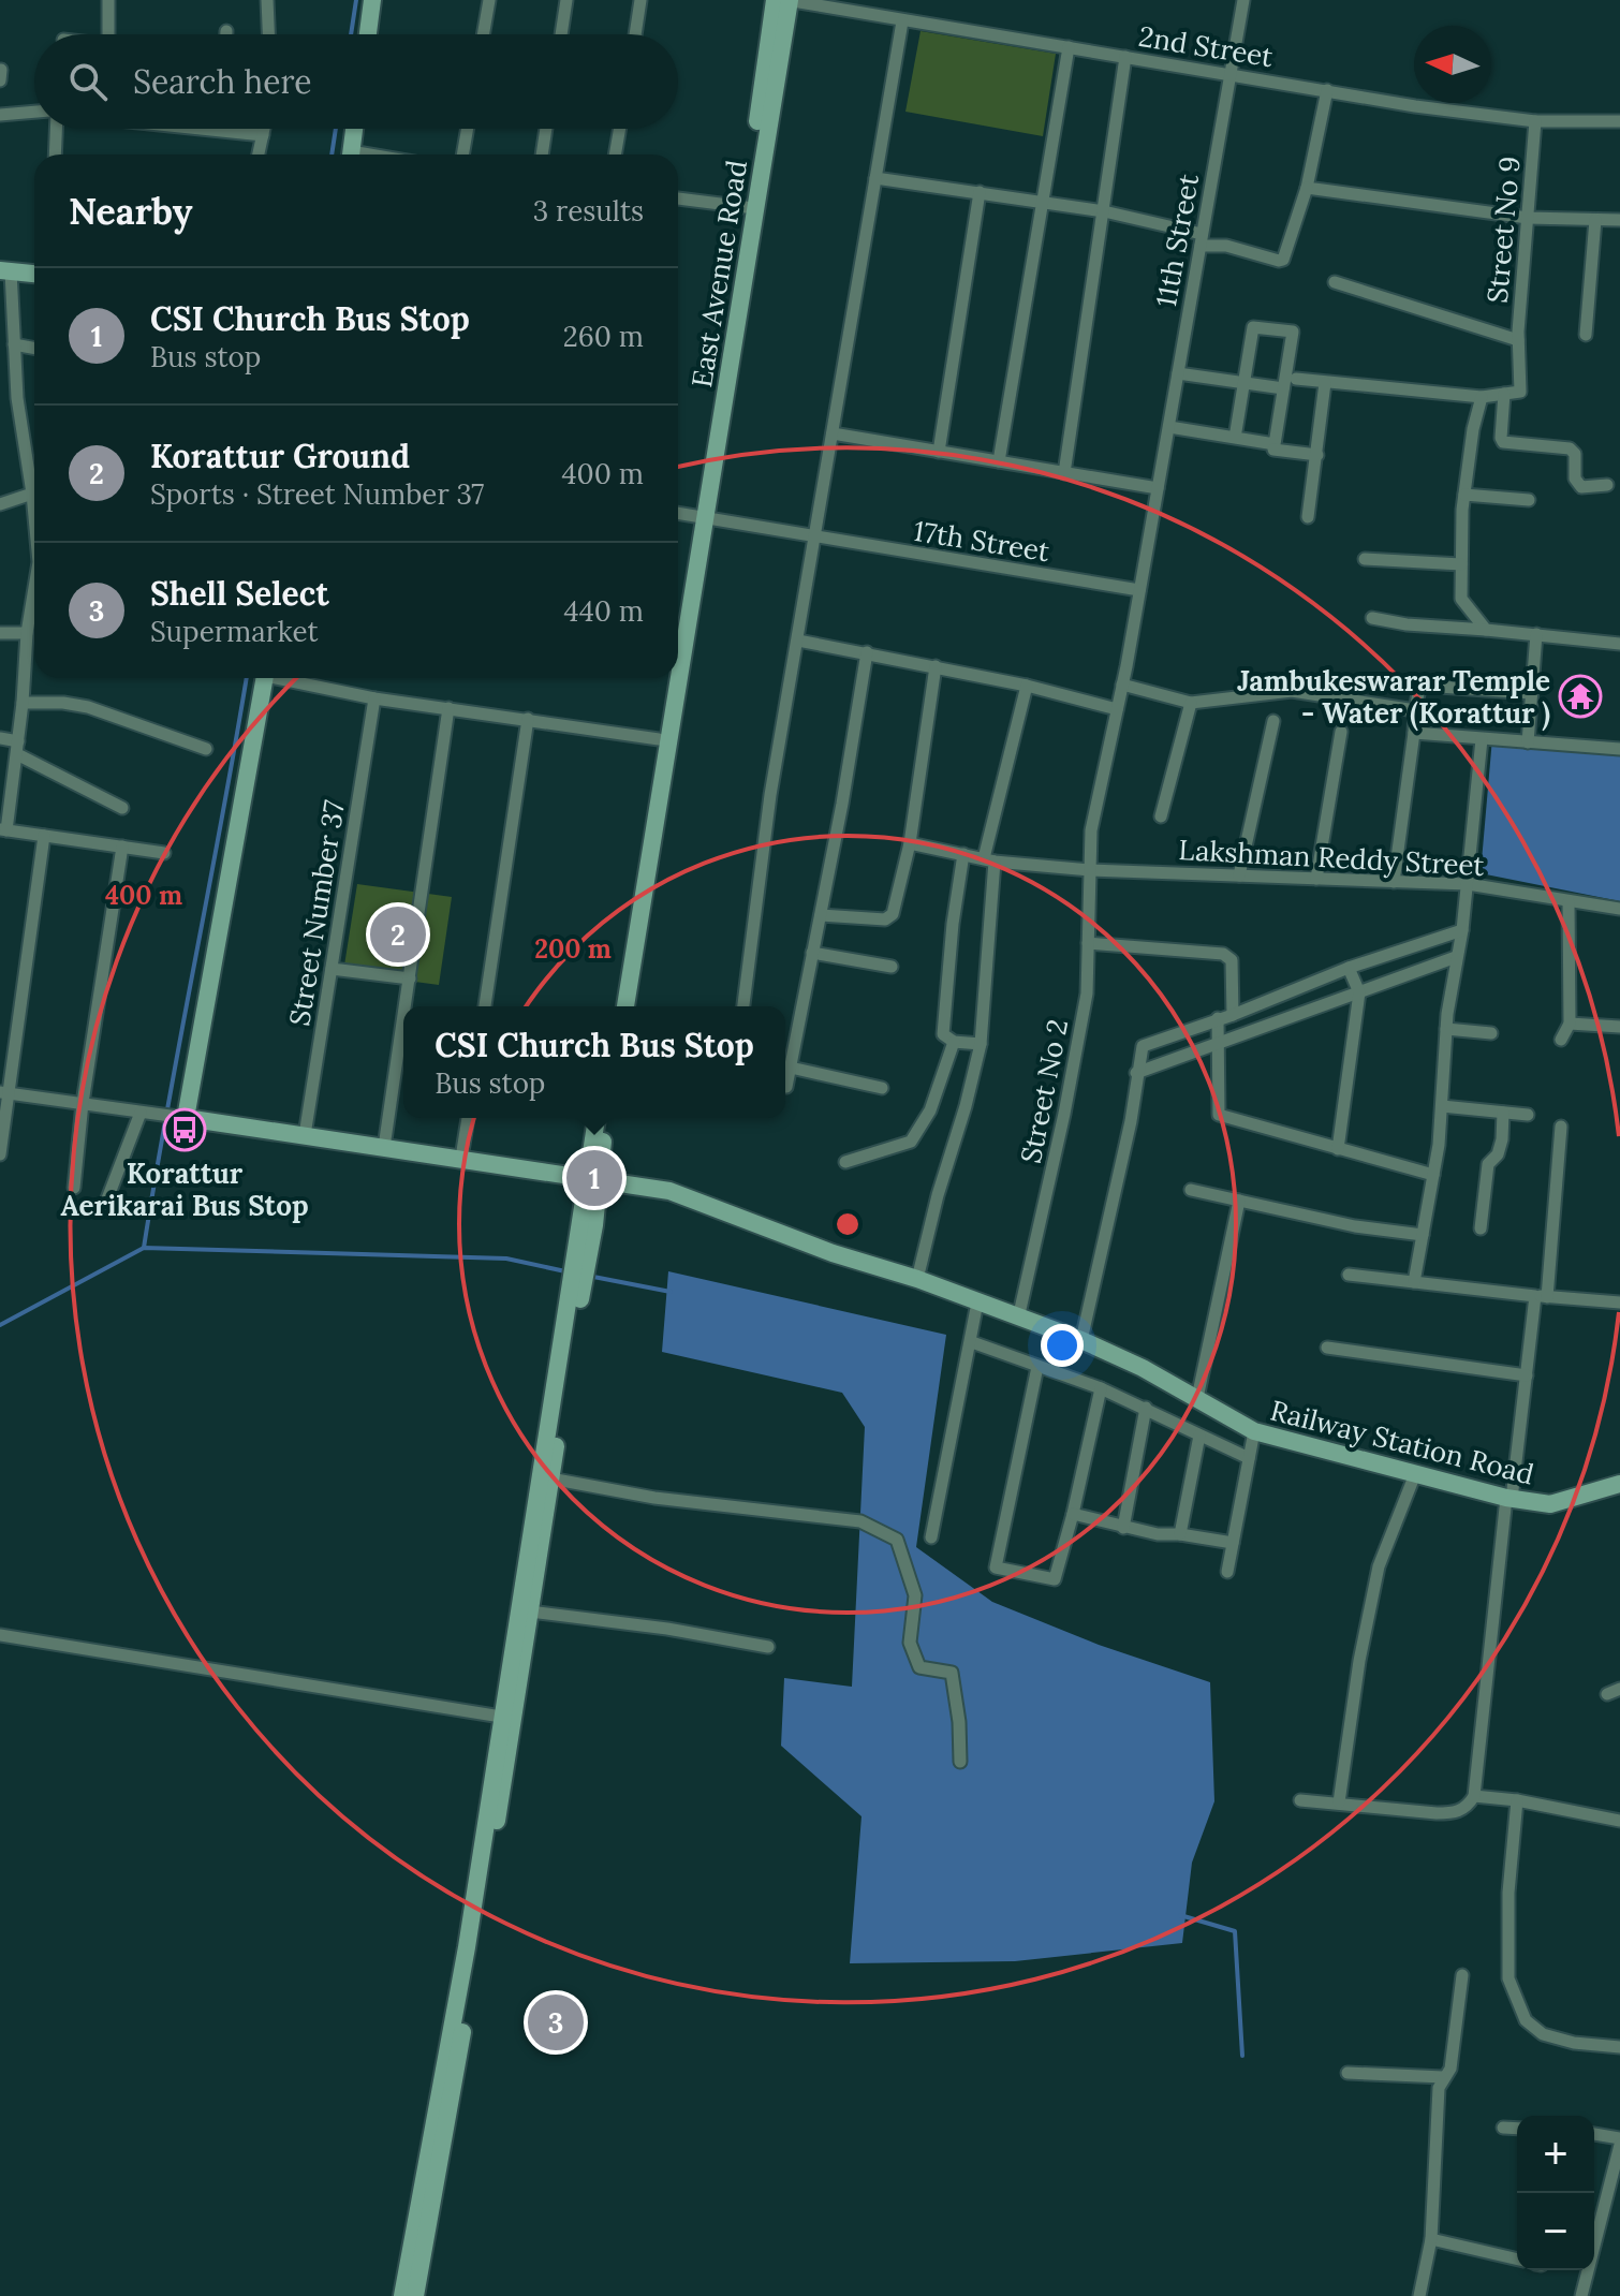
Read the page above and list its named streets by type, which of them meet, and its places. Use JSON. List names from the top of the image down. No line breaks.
{"streets":{"main road":["East Avenue Road","Railway Station Road"],"street":["2nd Street","Street No 9","11th Street","17th Street","Lakshman Reddy Street","Street Number 37","Street No 2"]},"crossings":[["2nd Street","Street No 9"],["2nd Street","11th Street"],["2nd Street","East Avenue Road"],["11th Street","17th Street"],["11th Street","Street No 2"],["East Avenue Road","17th Street"],["Lakshman Reddy Street","Street No 2"],["Street Number 37","Railway Station Road"],["Street No 2","Railway Station Road"]],"places":{"temple":["Jambukeswarar Temple - Water (Korattur )"],"bus stop":["Korattur Aerikarai Bus Stop"]},"north":"left","page":{"search":"Search here","heading":["Nearby","3 results"],"list":[{"mark":"1","name":"CSI Church Bus Stop","note":"Bus stop","value":"260 m"},{"mark":"2","name":"Korattur Ground","note":"Sports · Street Number 37","value":"400 m"},{"mark":"3","name":"Shell Select","note":"Supermarket","value":"440 m"}],"pins":["2","1","3"],"popup":["CSI Church Bus Stop","Bus stop"],"map_buttons":["+","−"]},"rings":["400 m","200 m"]}
